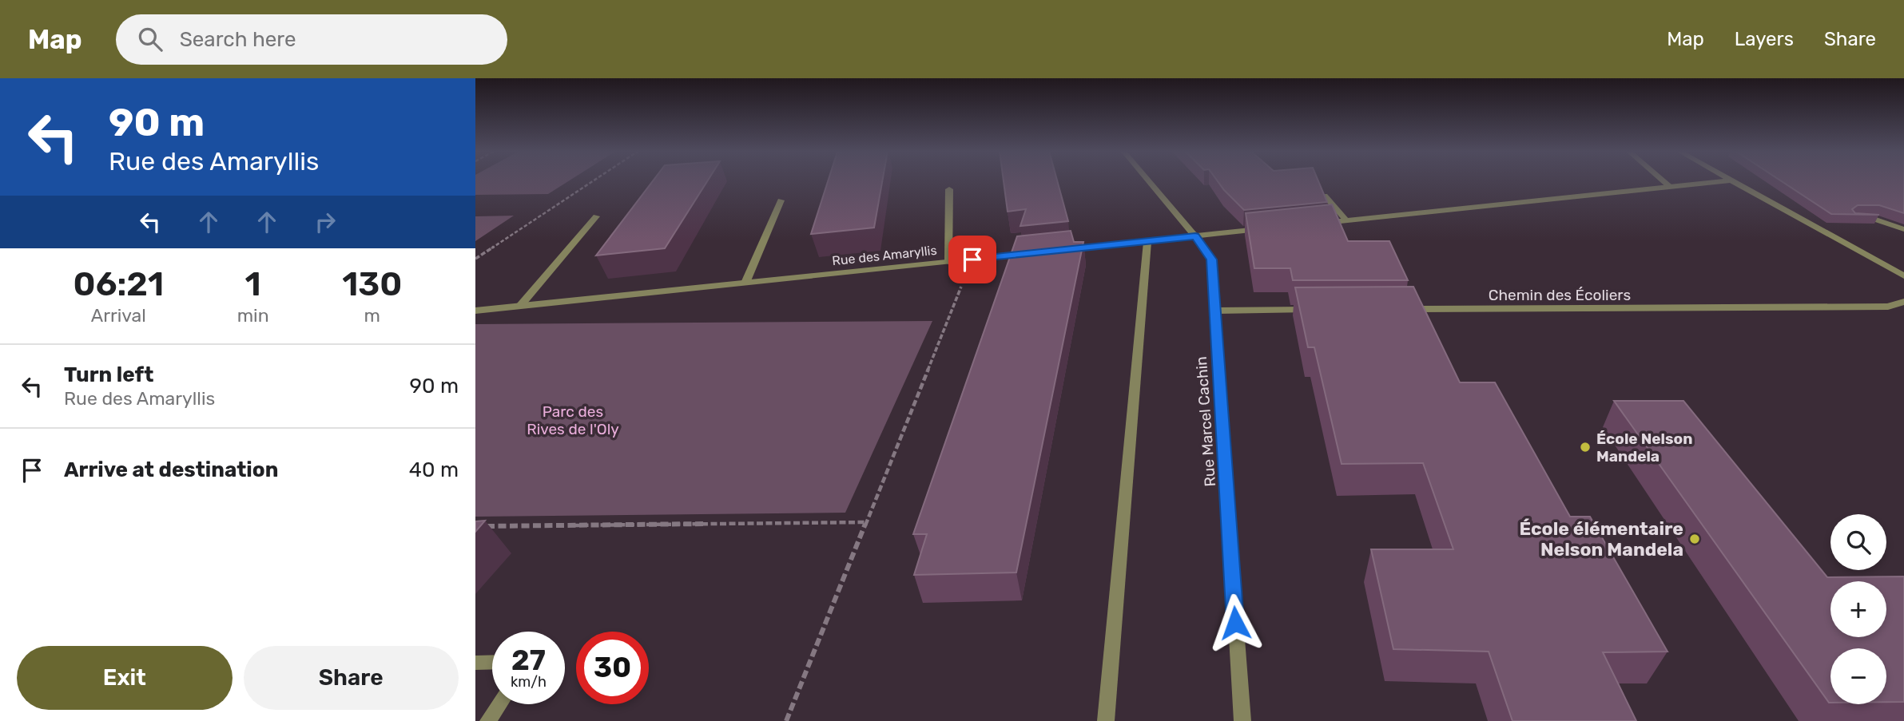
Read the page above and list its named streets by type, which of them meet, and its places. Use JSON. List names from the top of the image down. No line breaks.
{"streets":{"street":["Rue des Amaryllis","Chemin des Écoliers","Rue Marcel Cachin"]},"parks":["Parc des Rives de l'Oly"],"places":["École Nelson Mandela","École élémentaire Nelson Mandela"],"page":{"header":"Map","search":"Search here","nav":["Map","Layers","Share"],"turn":["90 m","Rue des Amaryllis"],"eta":["06:21","Arrival","1","min","130","m"],"list":[{"name":"Turn left","note":"Rue des Amaryllis","value":"90 m"},{"name":"Arrive at destination","value":"40 m"}],"map_buttons":["+","−"],"speed":"27 km/h","limit":"30","buttons":["Exit","Share"]}}
